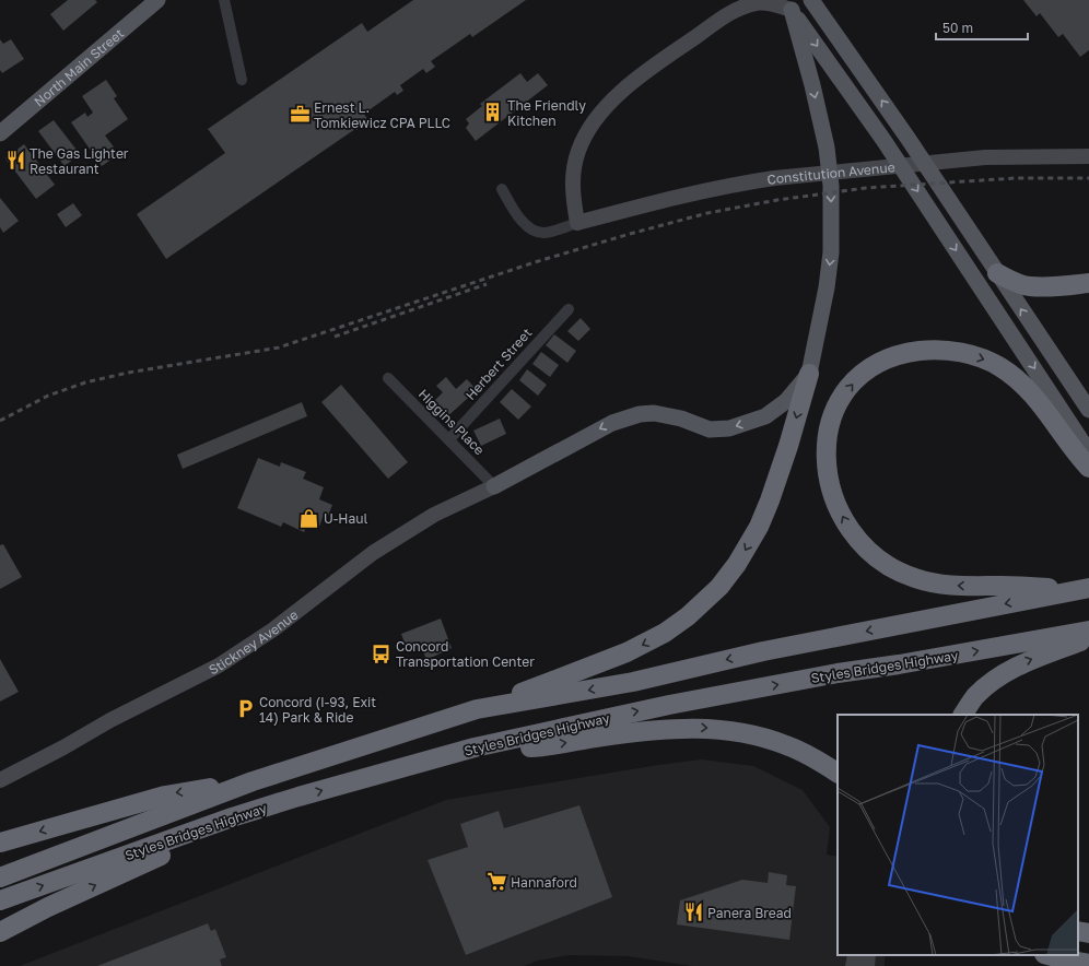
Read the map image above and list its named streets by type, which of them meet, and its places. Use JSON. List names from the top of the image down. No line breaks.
{"streets":{"highway":["Styles Bridges Highway"],"main road":["North Main Street"],"street":["Constitution Avenue","Herbert Street","Higgins Place","Stickney Avenue"]},"crossings":[["Herbert Street","Higgins Place"],["Higgins Place","Stickney Avenue"]],"places":{"building":["The Friendly Kitchen"],"office":["Ernest L. Tomkiewicz CPA PLLC"],"restaurant":["The Gas Lighter Restaurant","Panera Bread"],"shop":["U-Haul"],"bus stop":["Concord Transportation Center"],"parking":["Concord (I-93, Exit 14) Park & Ride"],"supermarket":["Hannaford"]},"scale_bar":"50 m"}
